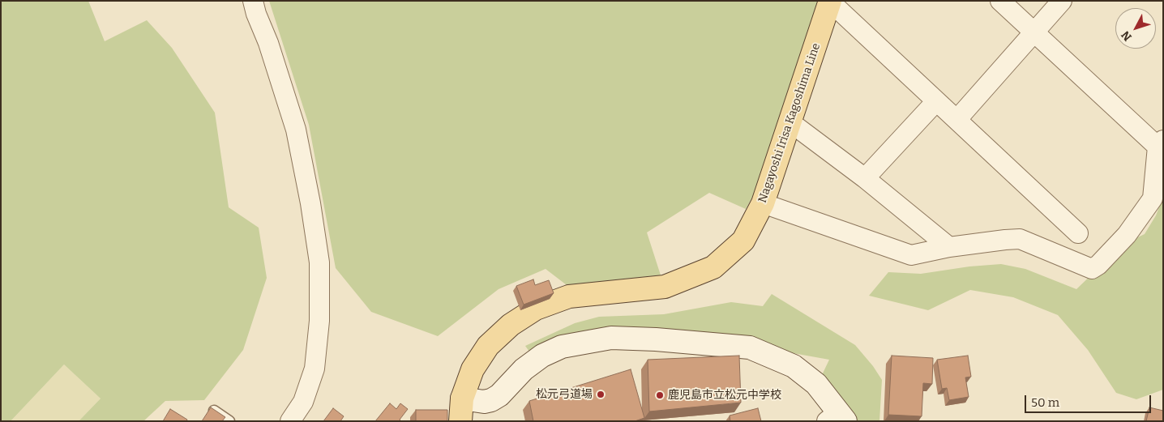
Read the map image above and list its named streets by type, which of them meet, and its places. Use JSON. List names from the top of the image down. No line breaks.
{"streets":{"main road":["Nagayoshi Irisa Kagoshima Line"]},"places":["松元弓道場","鹿児島市立松元中学校"],"scale_bar":"50 m","north":"bottom left"}
